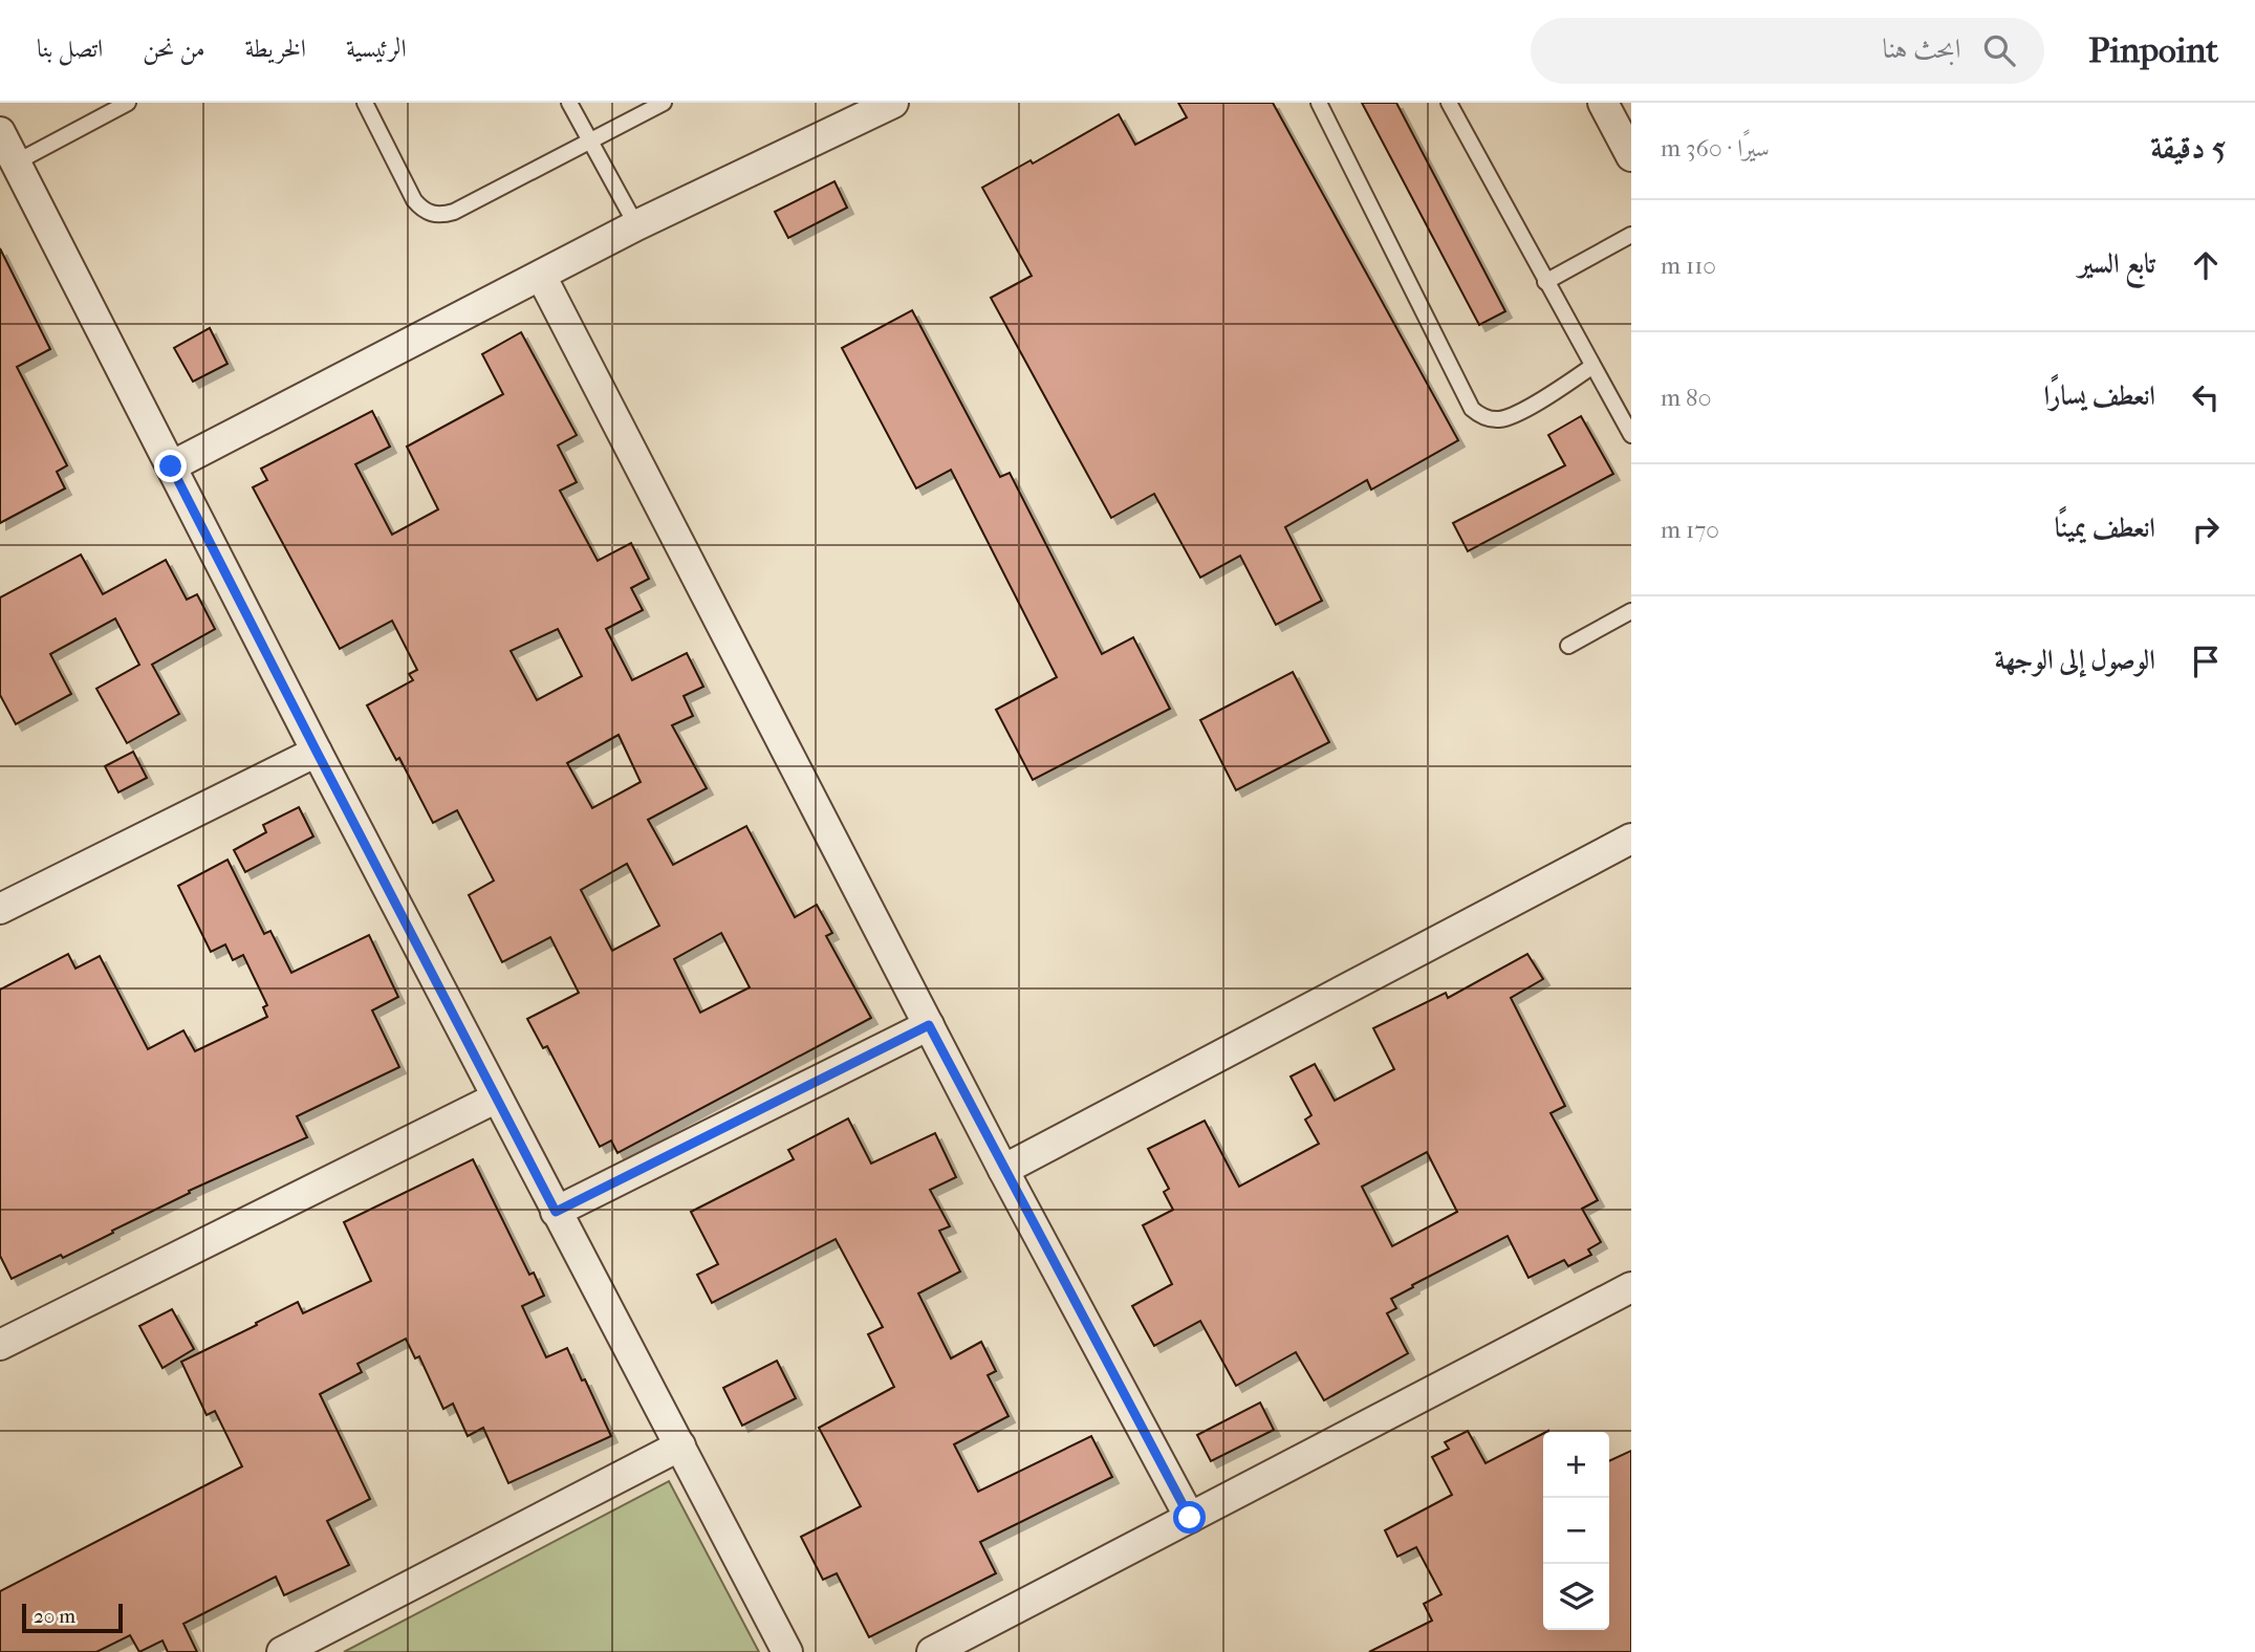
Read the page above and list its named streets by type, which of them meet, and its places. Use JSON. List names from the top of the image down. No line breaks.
{"scale_bar":"20 m","page":{"header":"Pinpoint","search":"ابحث هنا","nav":["الرئيسية","الخريطة","من نحن","اتصل بنا"],"heading":["5 دقيقة","سيرًا · 360 m"],"list":[["تابع السير","110 m"],["انعطف يسارًا","80 m"],["انعطف يمينًا","170 m"],"الوصول إلى الوجهة"],"map_buttons":["+","−"],"scale":"20 m"}}
